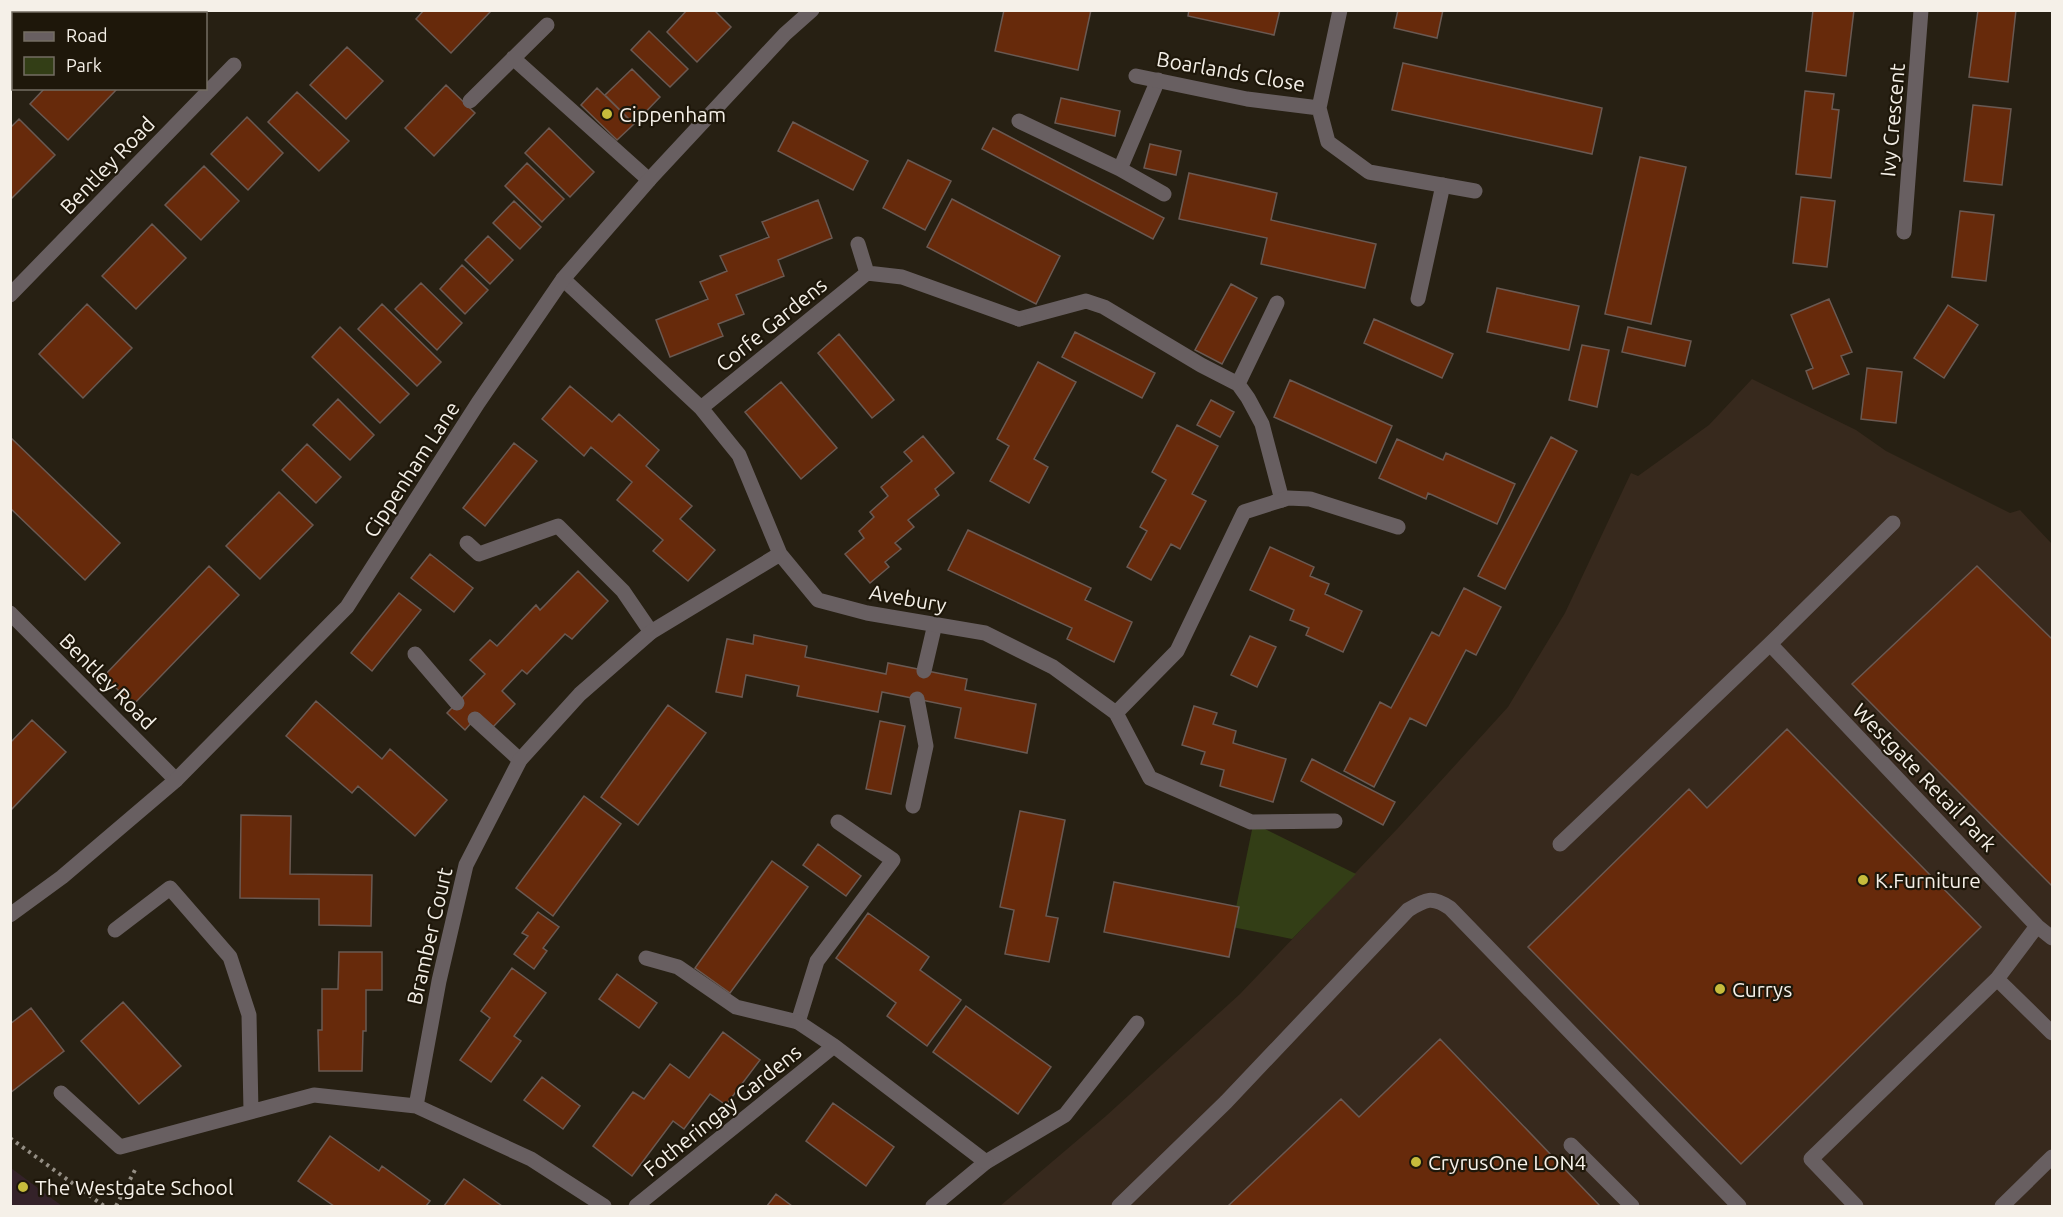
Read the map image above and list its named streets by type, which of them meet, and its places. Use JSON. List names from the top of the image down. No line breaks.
{"streets":{"street":["Boarlands Close","Ivy Crescent","Bentley Road","Corfe Gardens","Cippenham Lane","Avebury","Westgate Retail Park","Bramber Court","Fotheringay Gardens"]},"crossings":[["Bentley Road","Cippenham Lane"],["Corfe Gardens","Avebury"],["Cippenham Lane","Avebury"],["Avebury","Bramber Court"]],"places":["Cippenham","K.Furniture","Currys","CryrusOne LON4","The Westgate School"],"legend":["Road","Park"]}
